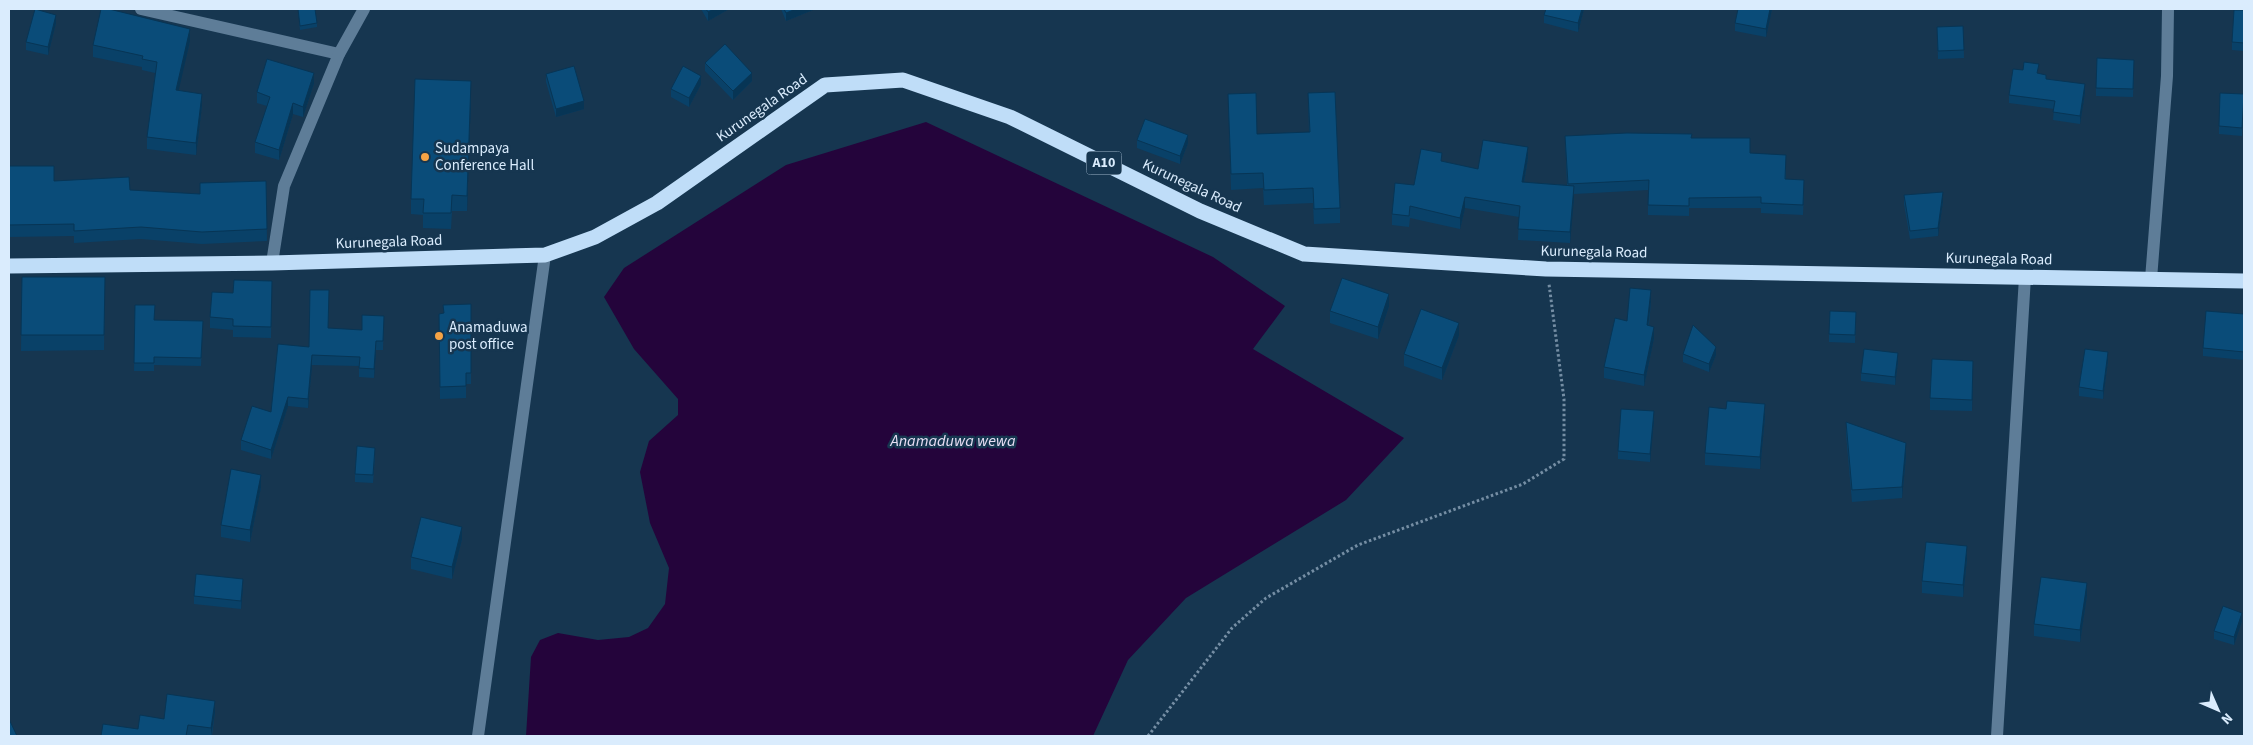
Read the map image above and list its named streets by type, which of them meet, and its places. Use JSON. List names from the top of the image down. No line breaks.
{"streets":{"highway":["Kurunegala Road","A10"]},"water":["Anamaduwa wewa"],"places":["Sudampaya Conference Hall","Anamaduwa post office"],"north":"bottom right"}
